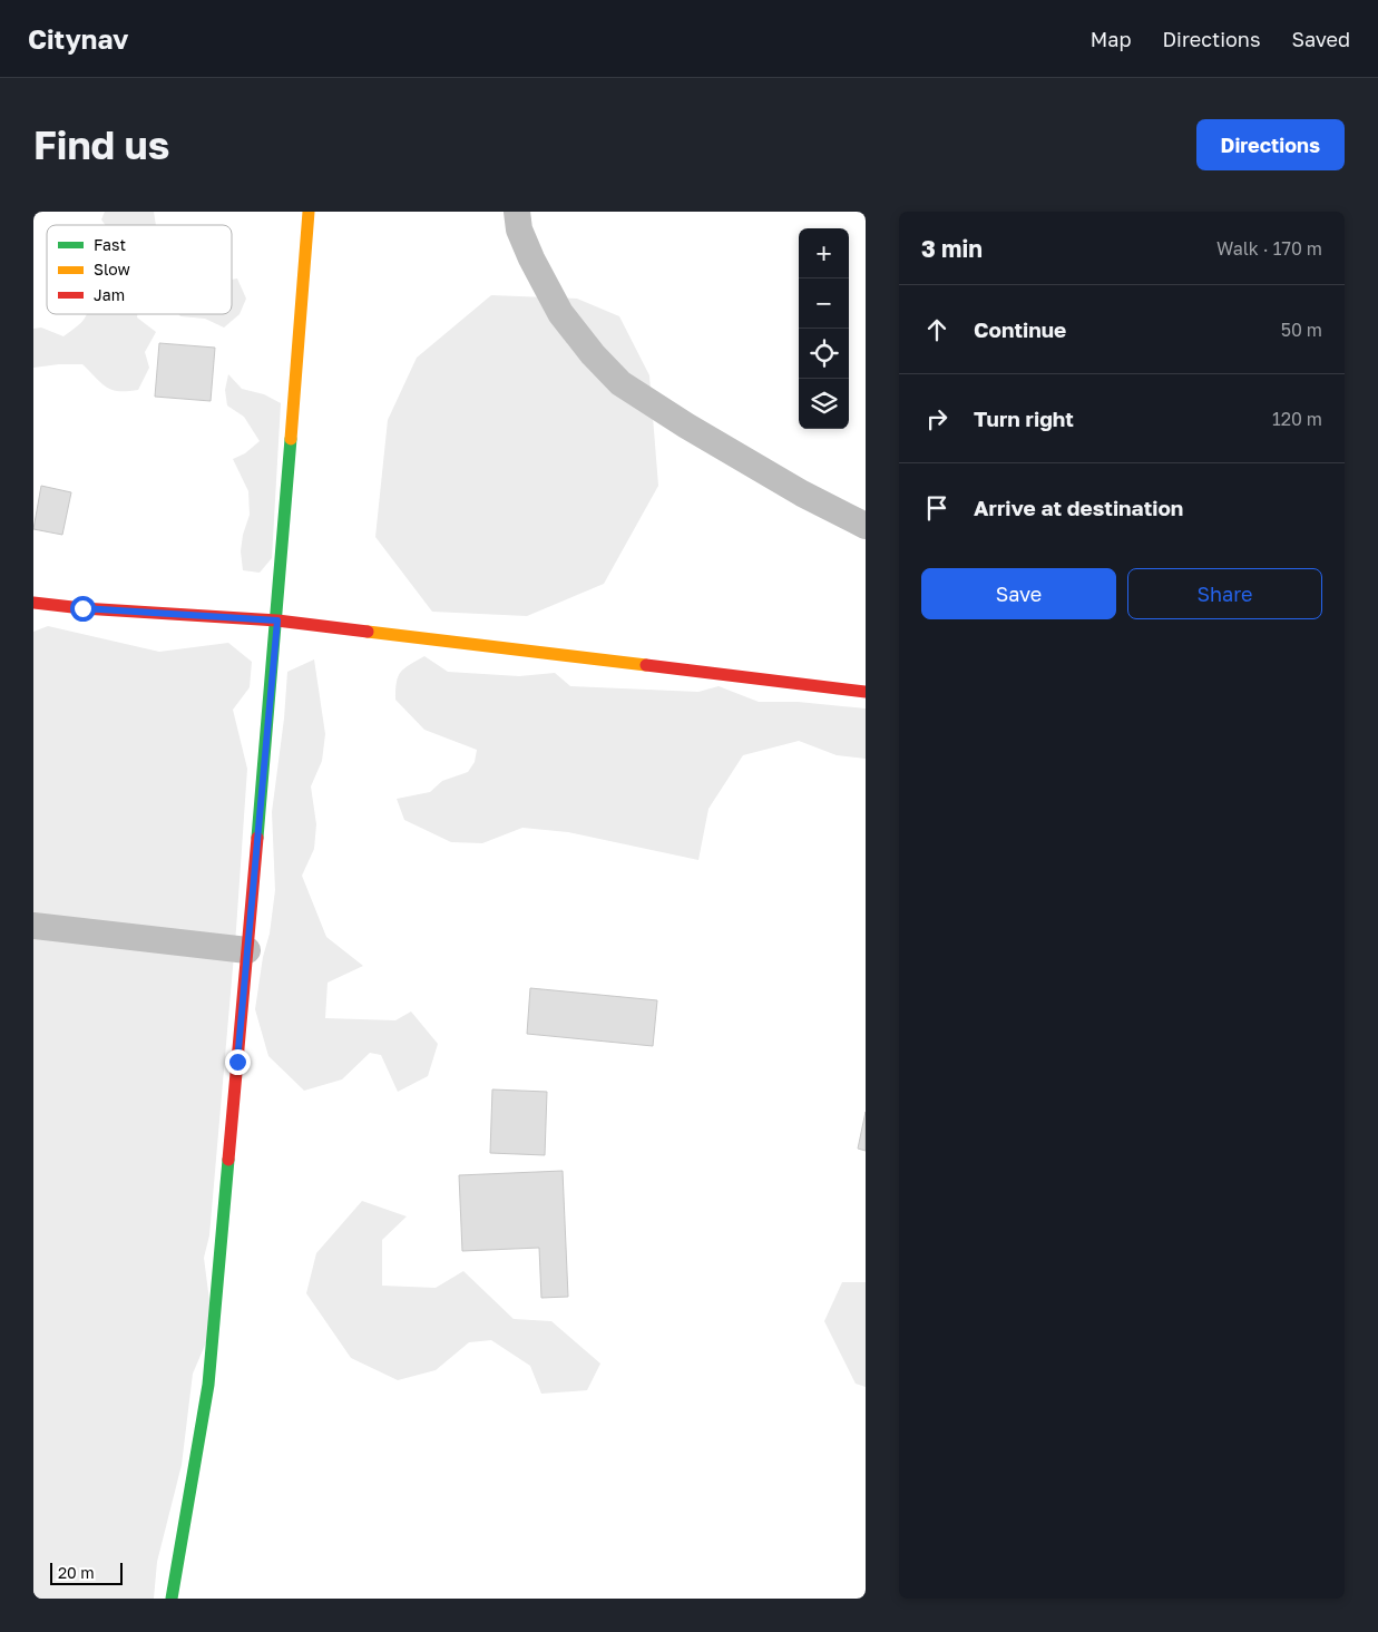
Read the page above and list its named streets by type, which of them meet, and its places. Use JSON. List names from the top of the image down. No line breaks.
{"legend":["Fast","Slow","Jam"],"scale_bar":"20 m","page":{"header":"Citynav","nav":["Map","Directions","Saved"],"buttons":["Directions",["Save","Share"]],"title":"Find us","heading":["3 min","Walk · 170 m"],"map_buttons":["+","−"],"list":[["Continue","50 m"],["Turn right","120 m"],"Arrive at destination"],"scale":"20 m"}}
